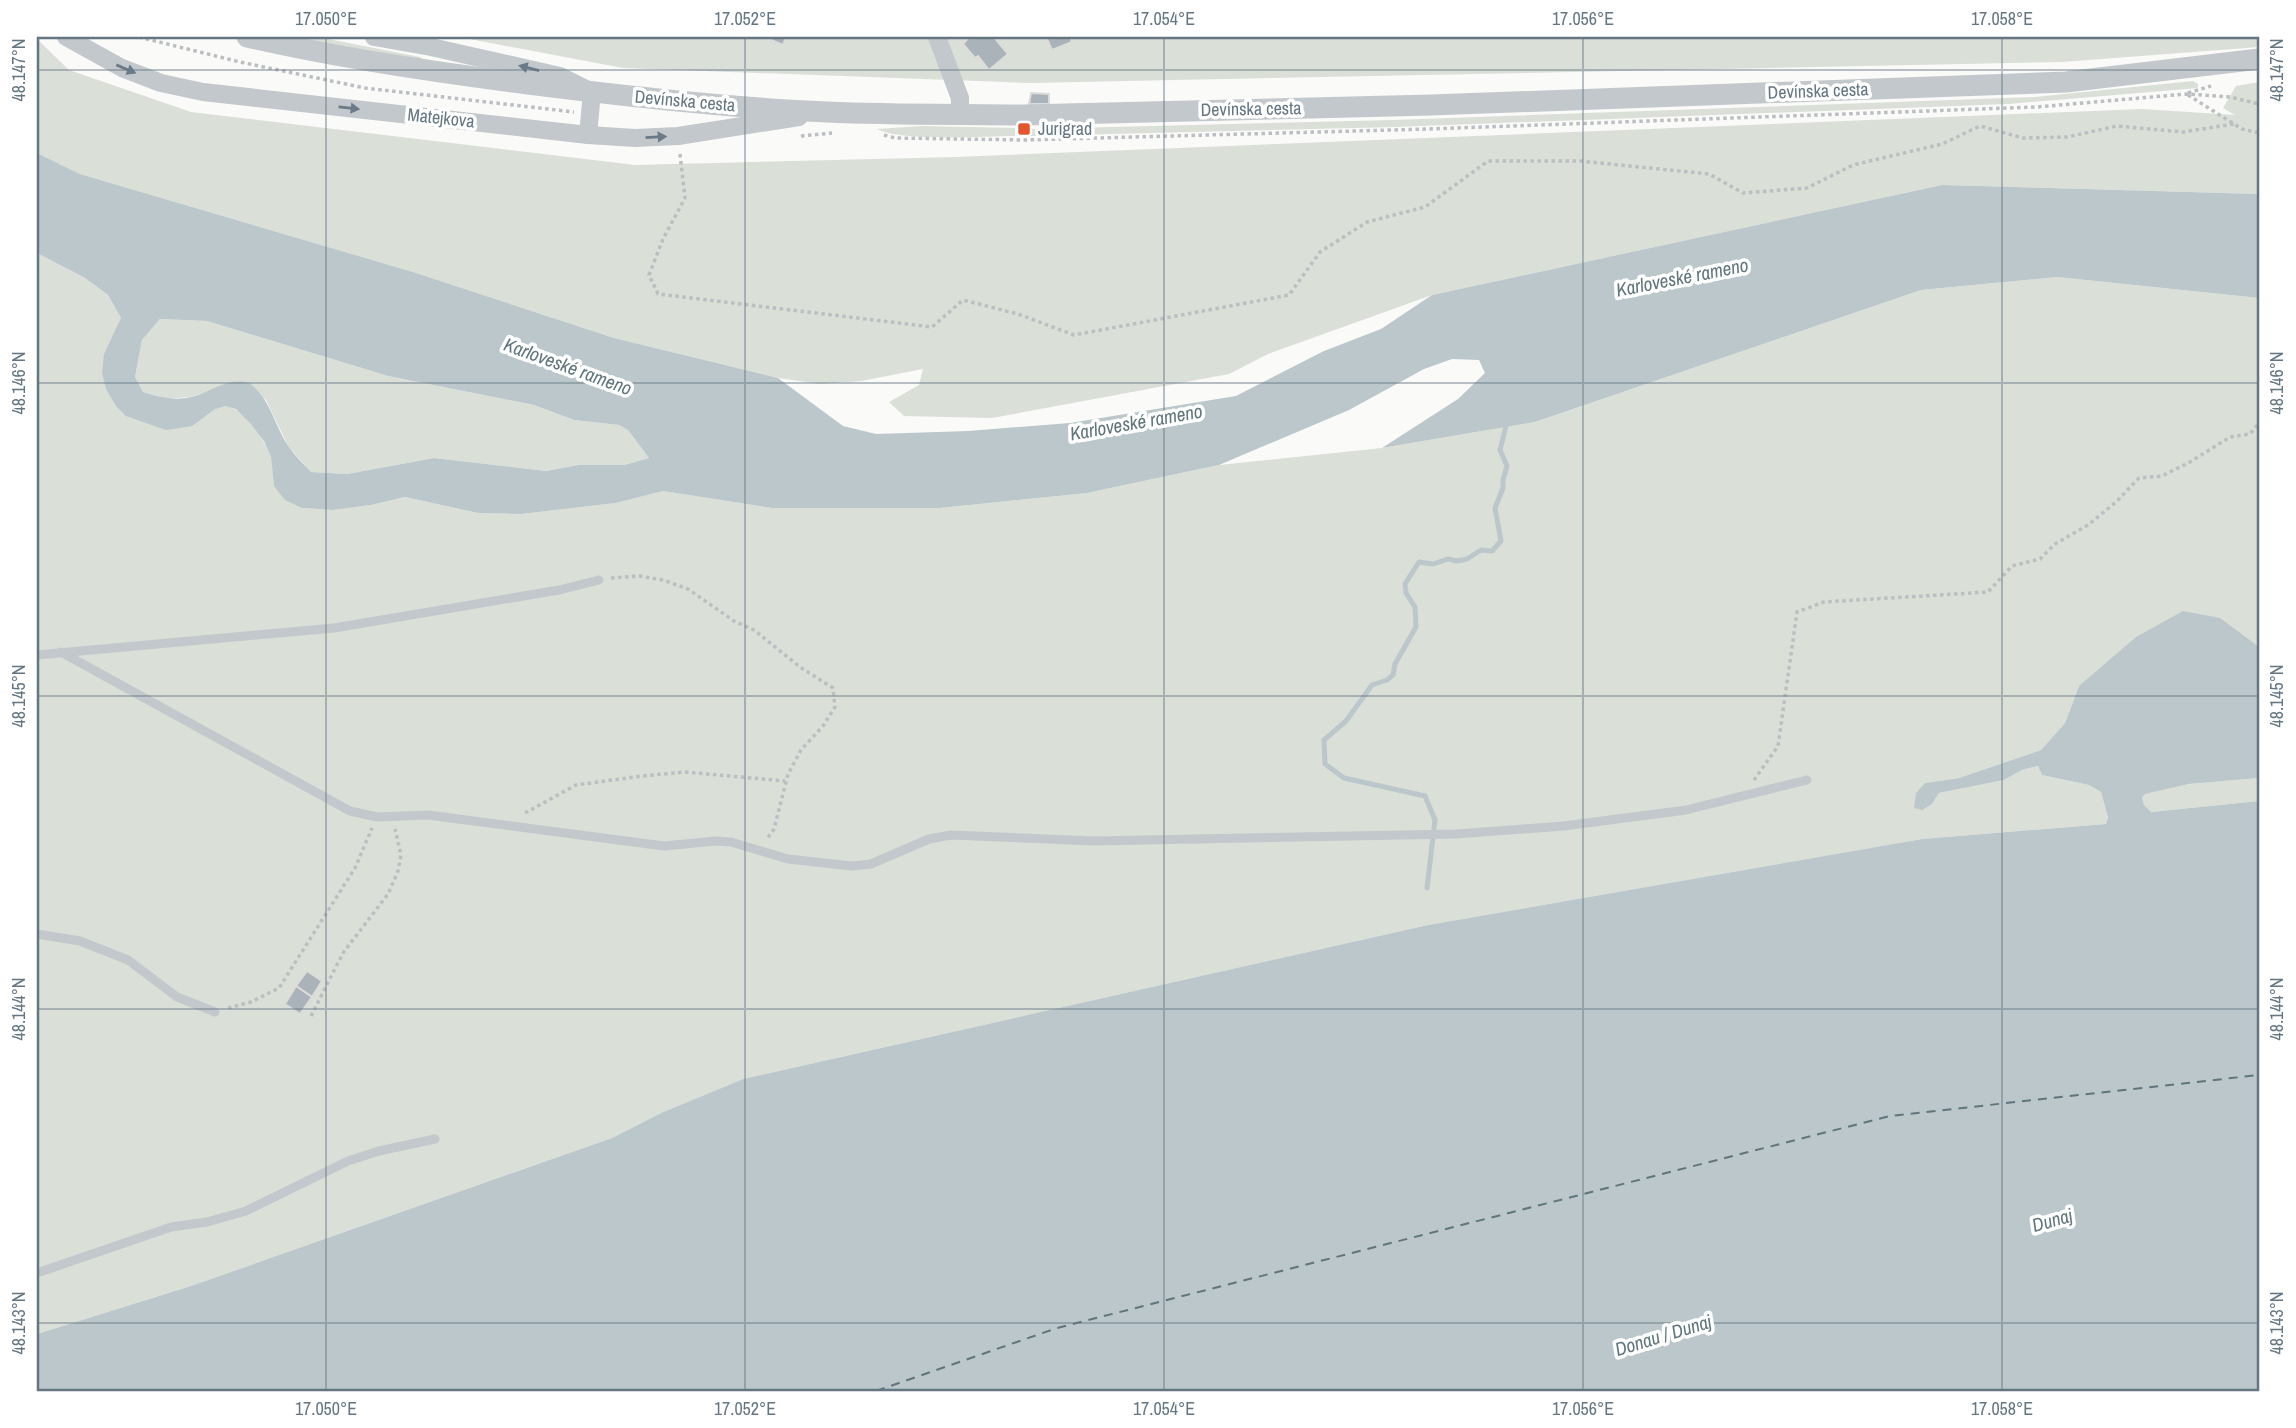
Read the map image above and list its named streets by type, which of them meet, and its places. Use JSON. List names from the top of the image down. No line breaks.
{"streets":{"street":["Devínska cesta","Matejkova"]},"crossings":[["Devínska cesta","Matejkova"]],"one_way":["Matejkova"],"water":["Karloveské rameno","Dunaj","Donau / Dunaj"],"places":{"transit":["Jurigrad"]},"coordinates":["17.050°E","17.052°E","17.054°E","17.056°E","17.058°E","48.147°N","48.146°N","48.145°N","48.144°N","48.143°N"]}
